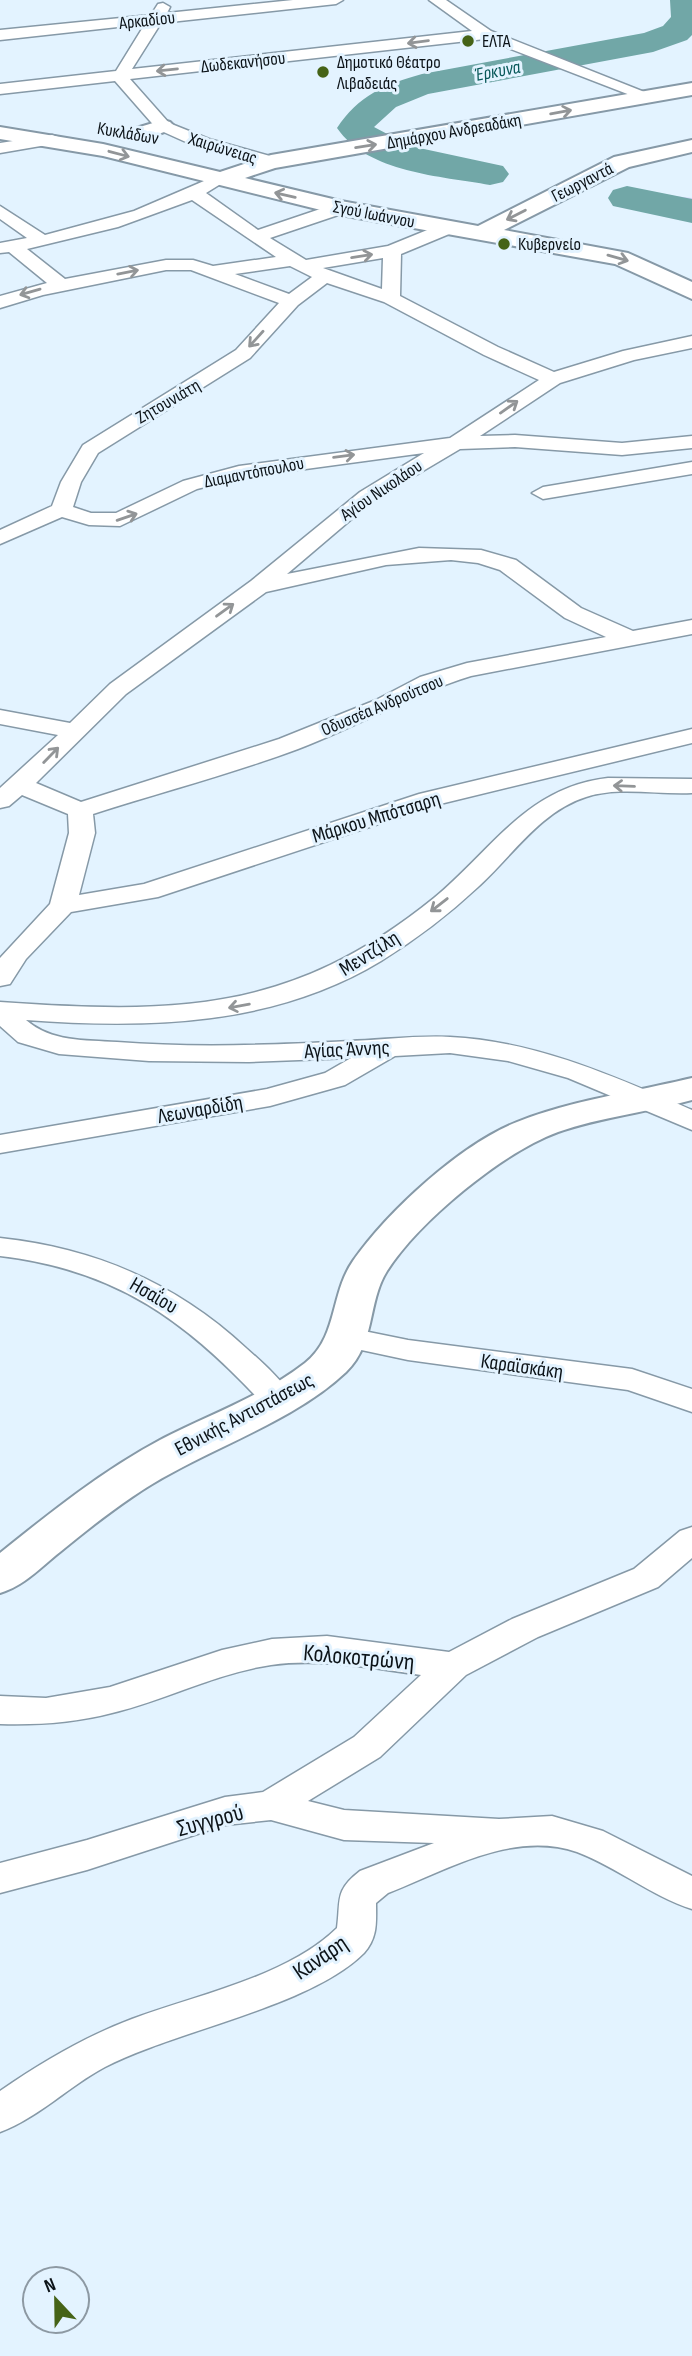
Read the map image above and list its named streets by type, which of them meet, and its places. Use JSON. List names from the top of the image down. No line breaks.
{"streets":{"main road":["Δημάρχου Ανδρεαδάκη","Κυκλάδων","Γεωργαντά","Σγού Ιωάννου","Εθνικής Αντιστάσεως"],"street":["Αρκαδίου","Δωδεκανήσου","Χαιρώνειας","Ζητουνιάτη","Διαμαντόπουλου","Αγίου Νικολάου","Οδυσσέα Ανδρούτσου","Μάρκου Μπότσαρη","Μεντζίλη","Αγίας Άννης","Λεωναρδίδη","Ησαΐου","Καραϊσκάκη","Κολοκοτρώνη","Συγγρού","Κανάρη"]},"crossings":[["Δωδεκανήσου","Χαιρώνειας"],["Δημάρχου Ανδρεαδάκη","Κυκλάδων"],["Δημάρχου Ανδρεαδάκη","Χαιρώνειας"],["Δημάρχου Ανδρεαδάκη","Σγού Ιωάννου"],["Κυκλάδων","Χαιρώνειας"],["Γεωργαντά","Σγού Ιωάννου"],["Ζητουνιάτη","Διαμαντόπουλου"],["Διαμαντόπουλου","Αγίου Νικολάου"],["Μεντζίλη","Αγίας Άννης"],["Αγίας Άννης","Λεωναρδίδη"],["Αγίας Άννης","Εθνικής Αντιστάσεως"],["Ησαΐου","Εθνικής Αντιστάσεως"],["Καραϊσκάκη","Εθνικής Αντιστάσεως"],["Συγγρού","Κανάρη"]],"one_way":["Δημάρχου Ανδρεαδάκη","Γεωργαντά","Μεντζίλη"],"water":["Έρκυνα"],"places":["ΕΛΤΑ","Δημοτικό Θέατρο Λιβαδειάς","Κυβερνείο"],"north":"top"}
